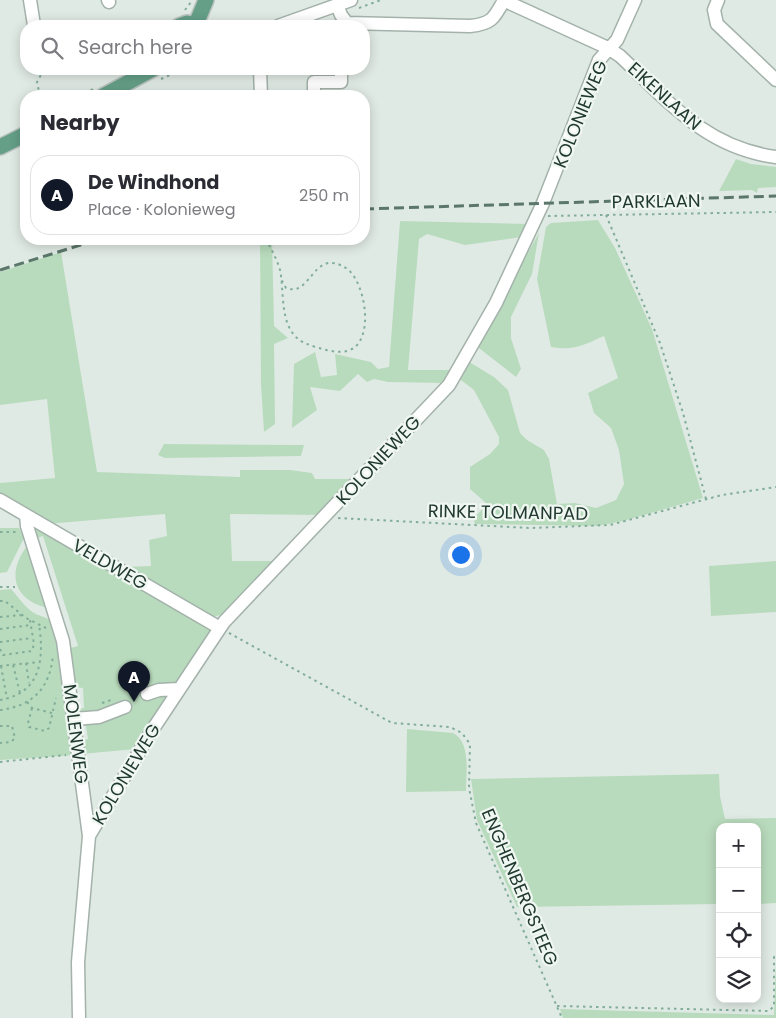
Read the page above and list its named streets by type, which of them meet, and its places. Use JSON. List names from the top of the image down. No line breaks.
{"streets":{"street":["EIKENLAAN","KOLONIEWEG","VELDWEG","MOLENWEG"],"path":["PARKLAAN","RINKE TOLMANPAD","ENGHENBERGSTEEG"]},"crossings":[["EIKENLAAN","KOLONIEWEG"],["KOLONIEWEG","PARKLAAN"],["KOLONIEWEG","RINKE TOLMANPAD"],["KOLONIEWEG","VELDWEG"],["KOLONIEWEG","MOLENWEG"],["KOLONIEWEG","ENGHENBERGSTEEG"],["VELDWEG","MOLENWEG"],["VELDWEG","ENGHENBERGSTEEG"]],"page":{"search":"Search here","heading":"Nearby","list":[{"mark":"A","name":"De Windhond","note":"Place · Kolonieweg","value":"250 m"}],"pins":"A","map_buttons":["+","−"]}}
